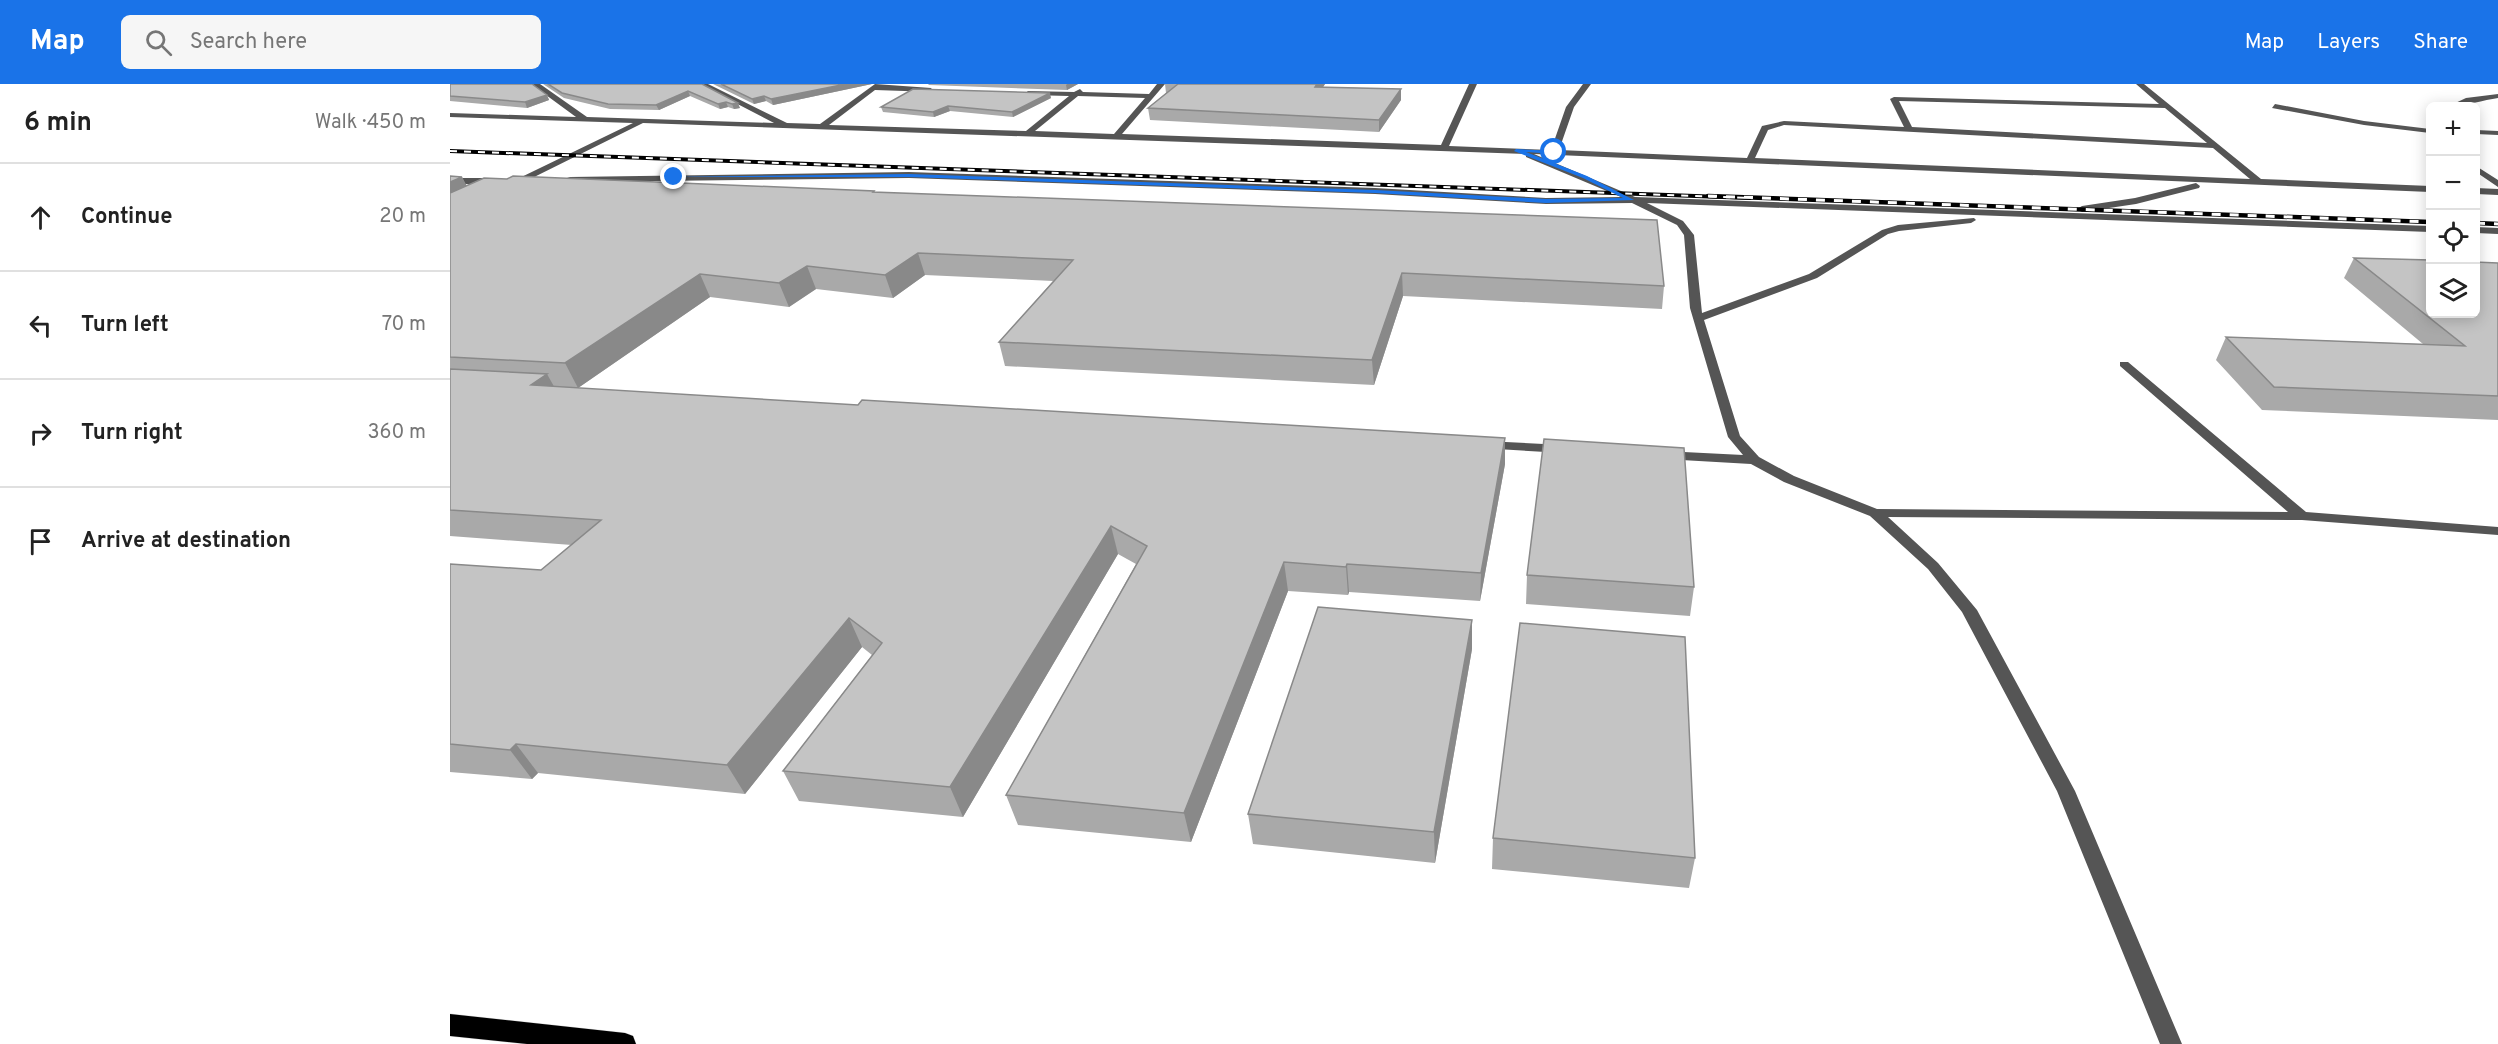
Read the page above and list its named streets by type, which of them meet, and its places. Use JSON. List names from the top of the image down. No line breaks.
{"page":{"header":"Map","search":"Search here","nav":["Map","Layers","Share"],"heading":["6 min","Walk · 450 m"],"map_buttons":["+","−"],"list":[["Continue","20 m"],["Turn left","70 m"],["Turn right","360 m"],"Arrive at destination"]}}
